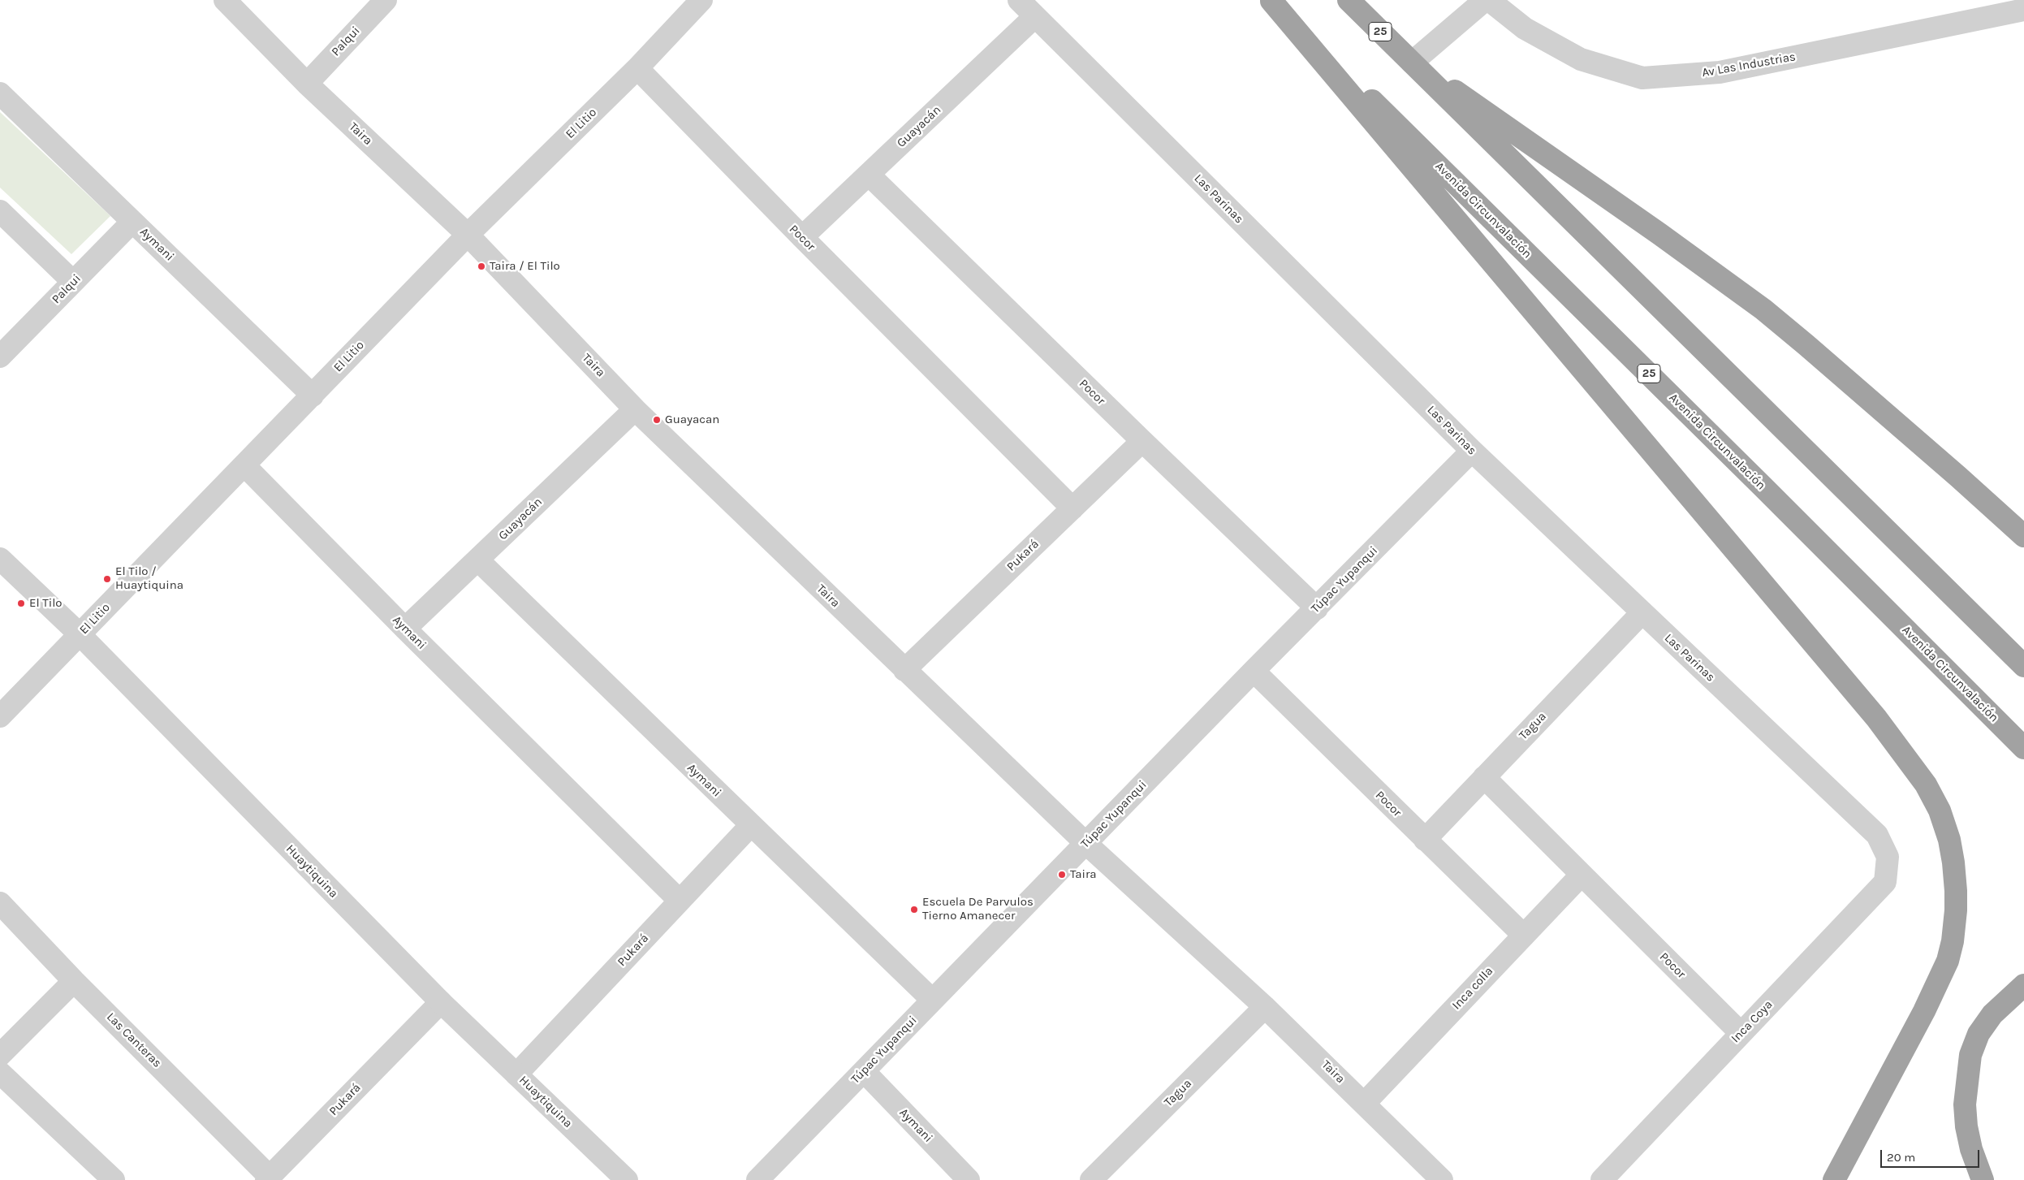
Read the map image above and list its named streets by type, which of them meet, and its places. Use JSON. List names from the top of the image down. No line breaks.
{"streets":{"highway":["25","Avenida Circunvalación"],"street":["Palqui","Av Las Industrias","El Litio","Guayacán","Taira","Las Parinas","Pocor","Aymani","Pukará","Túpac Yupanqui","Tagua","Huaytiquina","Inca colla","Inca Coya","Las Canteras"]},"crossings":[["Palqui","Taira"],["Palqui","Aymani"],["El Litio","Taira"],["El Litio","Pocor"],["El Litio","Aymani"],["El Litio","Huaytiquina"],["Guayacán","Taira"],["Guayacán","Las Parinas"],["Guayacán","Pocor"],["Guayacán","Aymani"],["Taira","Pukará"],["Taira","Túpac Yupanqui"],["Taira","Tagua"],["Taira","Inca colla"],["Las Parinas","Túpac Yupanqui"],["Las Parinas","Tagua"],["Las Parinas","Inca Coya"],["Pocor","Pukará"],["Pocor","Túpac Yupanqui"],["Pocor","Tagua"],["Pocor","Inca colla"],["Pocor","Inca Coya"],["Aymani","Pukará"],["Aymani","Túpac Yupanqui"],["Pukará","Huaytiquina"],["Pukará","Las Canteras"]],"places":["Taira / El Tilo","Guayacan","El Tilo / Huaytiquina","El Tilo","Taira","Escuela De Parvulos Tierno Amanecer"],"scale_bar":"20 m"}
